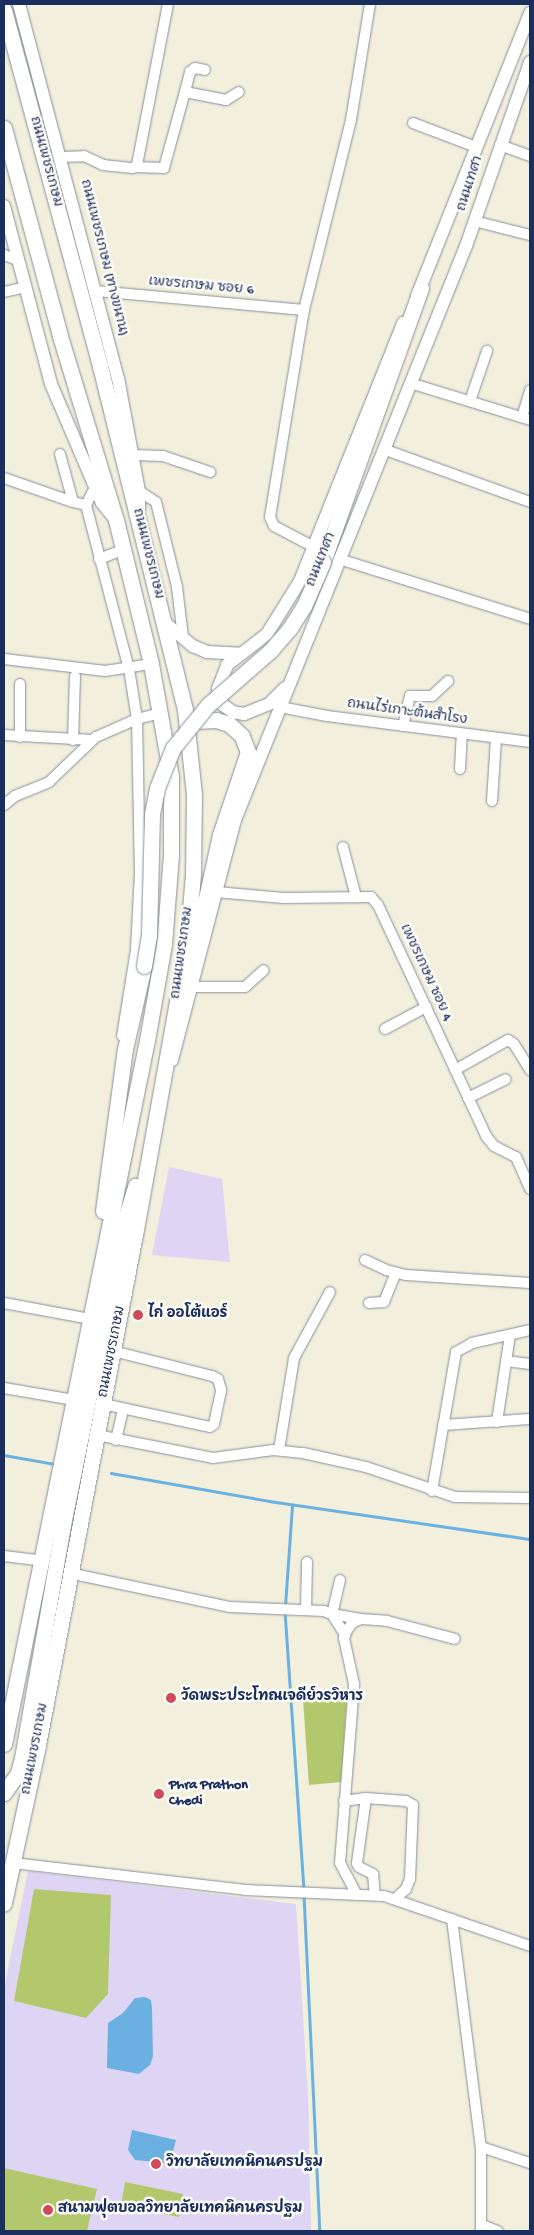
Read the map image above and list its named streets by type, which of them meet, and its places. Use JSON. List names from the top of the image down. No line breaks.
{"streets":{"highway":["ถนนเพชรเกษม"],"main road":["ถนนเทศา","ถนนเพชรเกษม (ทางขนาน)"],"street":["เพชรเกษม ซอย 6","ถนนไร่เกาะต้นสำโรง","เพชรเกษม ซอย 4"]},"crossings":[["ถนนเพชรเกษม","ถนนเทศา"],["ถนนเพชรเกษม","ถนนเพชรเกษม (ทางขนาน)"],["ถนนเทศา","ถนนไร่เกาะต้นสำโรง"],["ถนนเทศา","เพชรเกษม ซอย 4"],["ถนนเพชรเกษม (ทางขนาน)","เพชรเกษม ซอย 6"]],"places":["ไก่ ออโต้แอร์","วัดพระประโทณเจดีย์วรวิหาร","Phra Prathon Chedi","วิทยาลัยเทคนิคนครปฐม","สนามฟุตบอลวิทยาลัยเทคนิคนครปฐม"]}
